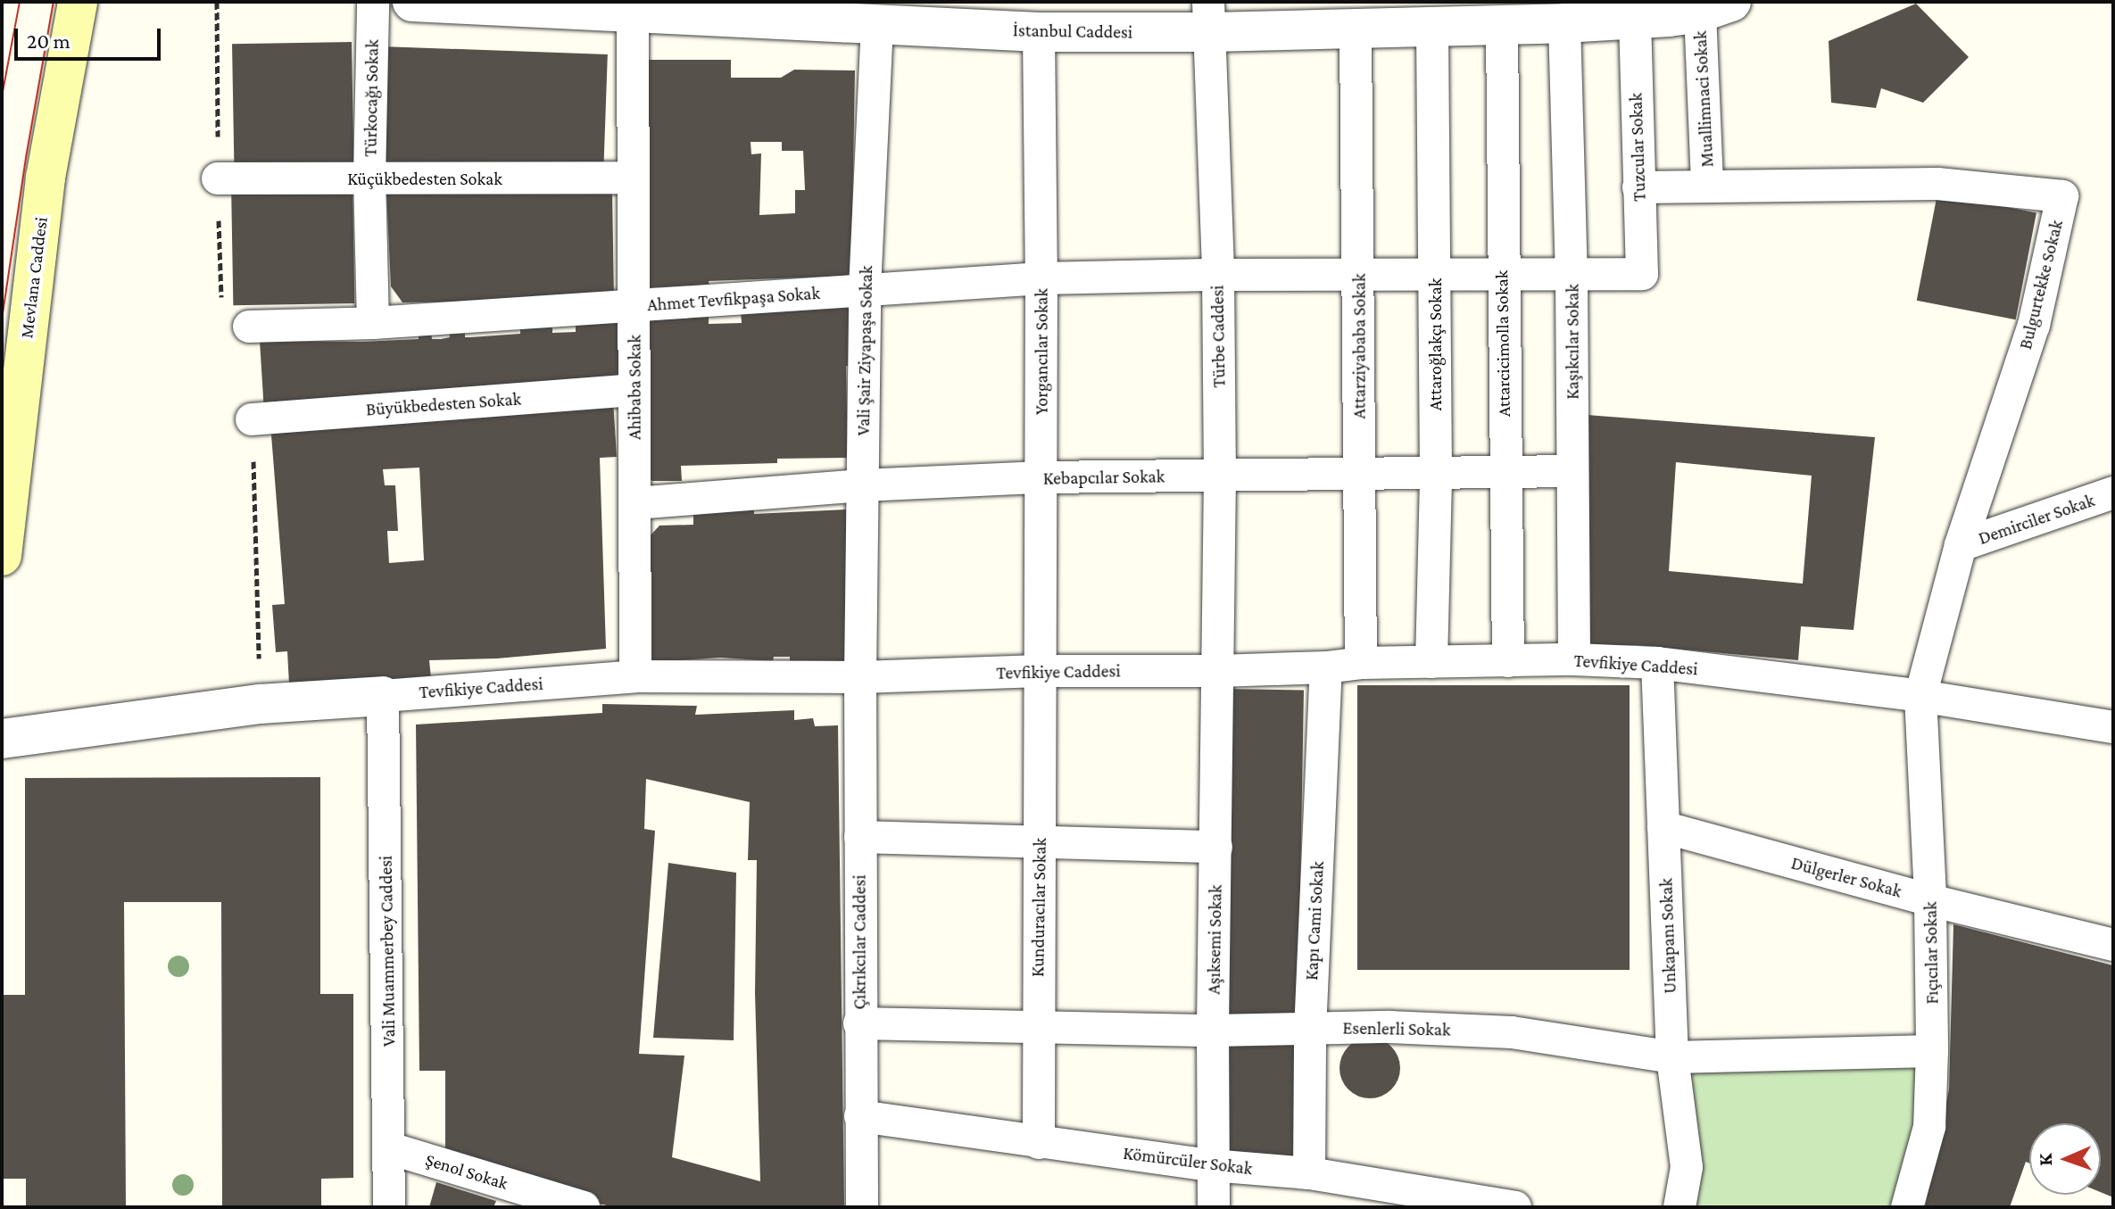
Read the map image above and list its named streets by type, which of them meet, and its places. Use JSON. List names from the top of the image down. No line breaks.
{"streets":{"main road":["Mevlana Caddesi"],"street":["İstanbul Caddesi","Türkocağı Sokak","Muallimnaci Sokak","Tuzcular Sokak","Küçükbedesten Sokak","Bulgurtekke Sokak","Ahmet Tevfikpaşa Sokak","Türbe Caddesi","Kaşıkcılar Sokak","Attarcicimolla Sokak","Attaroğlakçı Sokak","Attarziyababa Sokak","Vali Şair Ziyapaşa Sokak","Yorgancılar Sokak","Ahibaba Sokak","Büyükbedesten Sokak","Kebapcılar Sokak","Demirciler Sokak","Tevfikiye Caddesi","Dülgerler Sokak","Kunduracılar Sokak","Kapı Cami Sokak","Unkapanı Sokak","Aşıksemi Sokak","Çıkrıkcılar Caddesi","Vali Muammerbey Caddesi","Fıçıcılar Sokak","Esenlerli Sokak","Kömürcüler Sokak","Şenol Sokak"]},"crossings":[["İstanbul Caddesi","Muallimnaci Sokak"],["İstanbul Caddesi","Tuzcular Sokak"],["İstanbul Caddesi","Türbe Caddesi"],["İstanbul Caddesi","Kaşıkcılar Sokak"],["İstanbul Caddesi","Attarcicimolla Sokak"],["İstanbul Caddesi","Attaroğlakçı Sokak"],["İstanbul Caddesi","Attarziyababa Sokak"],["İstanbul Caddesi","Vali Şair Ziyapaşa Sokak"],["İstanbul Caddesi","Yorgancılar Sokak"],["İstanbul Caddesi","Ahibaba Sokak"],["Türkocağı Sokak","Küçükbedesten Sokak"],["Türkocağı Sokak","Ahmet Tevfikpaşa Sokak"],["Muallimnaci Sokak","Bulgurtekke Sokak"],["Tuzcular Sokak","Bulgurtekke Sokak"],["Tuzcular Sokak","Ahmet Tevfikpaşa Sokak"],["Küçükbedesten Sokak","Ahibaba Sokak"],["Bulgurtekke Sokak","Demirciler Sokak"],["Bulgurtekke Sokak","Tevfikiye Caddesi"],["Bulgurtekke Sokak","Fıçıcılar Sokak"],["Ahmet Tevfikpaşa Sokak","Türbe Caddesi"],["Ahmet Tevfikpaşa Sokak","Kaşıkcılar Sokak"],["Ahmet Tevfikpaşa Sokak","Attarcicimolla Sokak"],["Ahmet Tevfikpaşa Sokak","Attaroğlakçı Sokak"],["Ahmet Tevfikpaşa Sokak","Attarziyababa Sokak"],["Ahmet Tevfikpaşa Sokak","Vali Şair Ziyapaşa Sokak"],["Ahmet Tevfikpaşa Sokak","Yorgancılar Sokak"],["Ahmet Tevfikpaşa Sokak","Ahibaba Sokak"],["Türbe Caddesi","Kebapcılar Sokak"],["Türbe Caddesi","Tevfikiye Caddesi"],["Türbe Caddesi","Aşıksemi Sokak"],["Kaşıkcılar Sokak","Kebapcılar Sokak"],["Kaşıkcılar Sokak","Tevfikiye Caddesi"],["Attarcicimolla Sokak","Kebapcılar Sokak"],["Attarcicimolla Sokak","Tevfikiye Caddesi"],["Attaroğlakçı Sokak","Kebapcılar Sokak"],["Attaroğlakçı Sokak","Tevfikiye Caddesi"],["Attarziyababa Sokak","Kebapcılar Sokak"],["Attarziyababa Sokak","Tevfikiye Caddesi"],["Vali Şair Ziyapaşa Sokak","Kebapcılar Sokak"],["Vali Şair Ziyapaşa Sokak","Tevfikiye Caddesi"],["Vali Şair Ziyapaşa Sokak","Çıkrıkcılar Caddesi"],["Yorgancılar Sokak","Kebapcılar Sokak"],["Yorgancılar Sokak","Tevfikiye Caddesi"],["Yorgancılar Sokak","Kunduracılar Sokak"],["Ahibaba Sokak","Büyükbedesten Sokak"],["Ahibaba Sokak","Kebapcılar Sokak"],["Ahibaba Sokak","Tevfikiye Caddesi"],["Tevfikiye Caddesi","Kunduracılar Sokak"],["Tevfikiye Caddesi","Kapı Cami Sokak"],["Tevfikiye Caddesi","Unkapanı Sokak"],["Tevfikiye Caddesi","Aşıksemi Sokak"],["Tevfikiye Caddesi","Çıkrıkcılar Caddesi"],["Tevfikiye Caddesi","Vali Muammerbey Caddesi"],["Tevfikiye Caddesi","Fıçıcılar Sokak"],["Dülgerler Sokak","Unkapanı Sokak"],["Dülgerler Sokak","Fıçıcılar Sokak"],["Kunduracılar Sokak","Esenlerli Sokak"],["Kunduracılar Sokak","Kömürcüler Sokak"],["Kapı Cami Sokak","Esenlerli Sokak"],["Kapı Cami Sokak","Kömürcüler Sokak"],["Unkapanı Sokak","Esenlerli Sokak"],["Aşıksemi Sokak","Esenlerli Sokak"],["Aşıksemi Sokak","Kömürcüler Sokak"],["Çıkrıkcılar Caddesi","Esenlerli Sokak"],["Çıkrıkcılar Caddesi","Kömürcüler Sokak"],["Vali Muammerbey Caddesi","Şenol Sokak"],["Fıçıcılar Sokak","Esenlerli Sokak"]],"scale_bar":"20 m","north":"left"}
